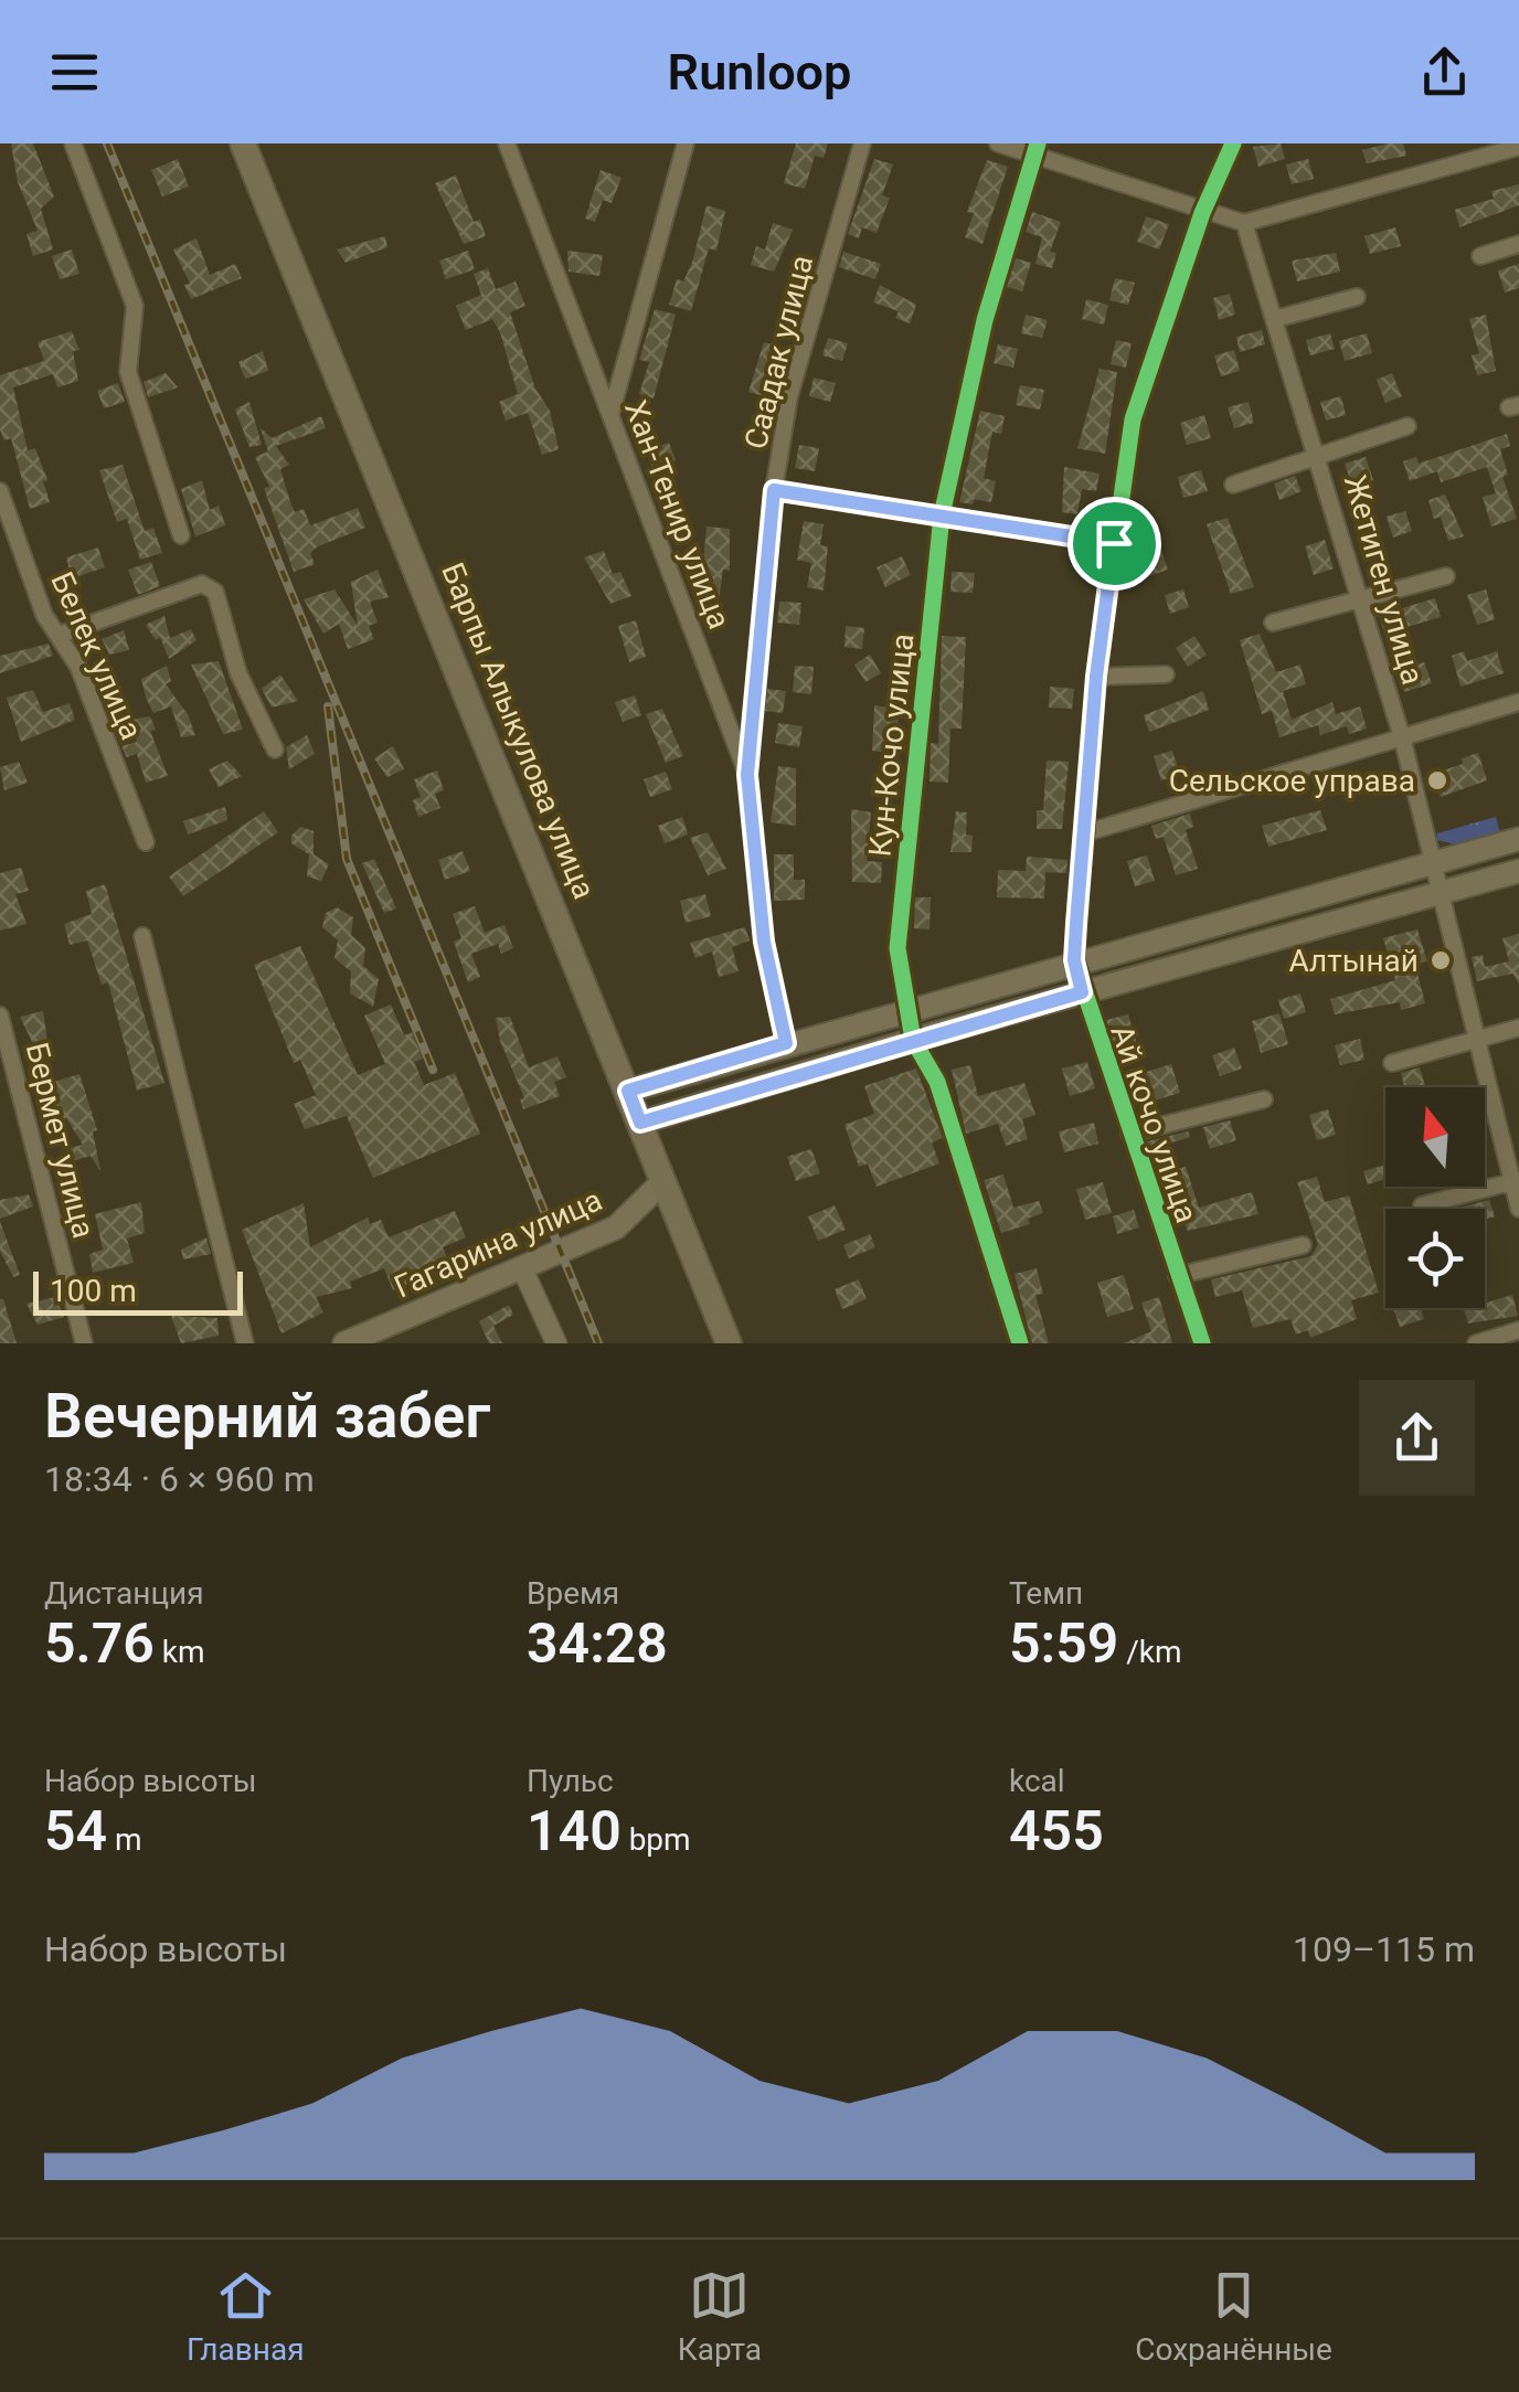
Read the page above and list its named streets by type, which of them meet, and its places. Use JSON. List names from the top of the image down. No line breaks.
{"streets":{"main road":["Барпы Алыкулова улица","Гагарина улица"],"street":["Саадак улица","Хан-Тенир улица","Жетиген улица","Белек улица","Кун-Кочо улица","Ай кочо улица","Бермет улица"]},"crossings":[["Саадак улица","Хан-Тенир улица"],["Барпы Алыкулова улица","Гагарина улица"]],"places":["Сельское управа","Алтынай"],"scale_bar":"100 m","north":"top","page":{"header":"Runloop","scale":"100 m","heading":["Вечерний забег","18:34 · 6 × 960 m"],"stats":[["Дистанция","5.76 km"],["Время","34:28"],["Темп","5:59 /km"],["Набор высоты","54 m"],["Пульс","140 bpm"],["kcal","455"]],"chart":["Набор высоты","109–115 m"],"tabs":["Главная","Карта","Сохранённые"]}}
